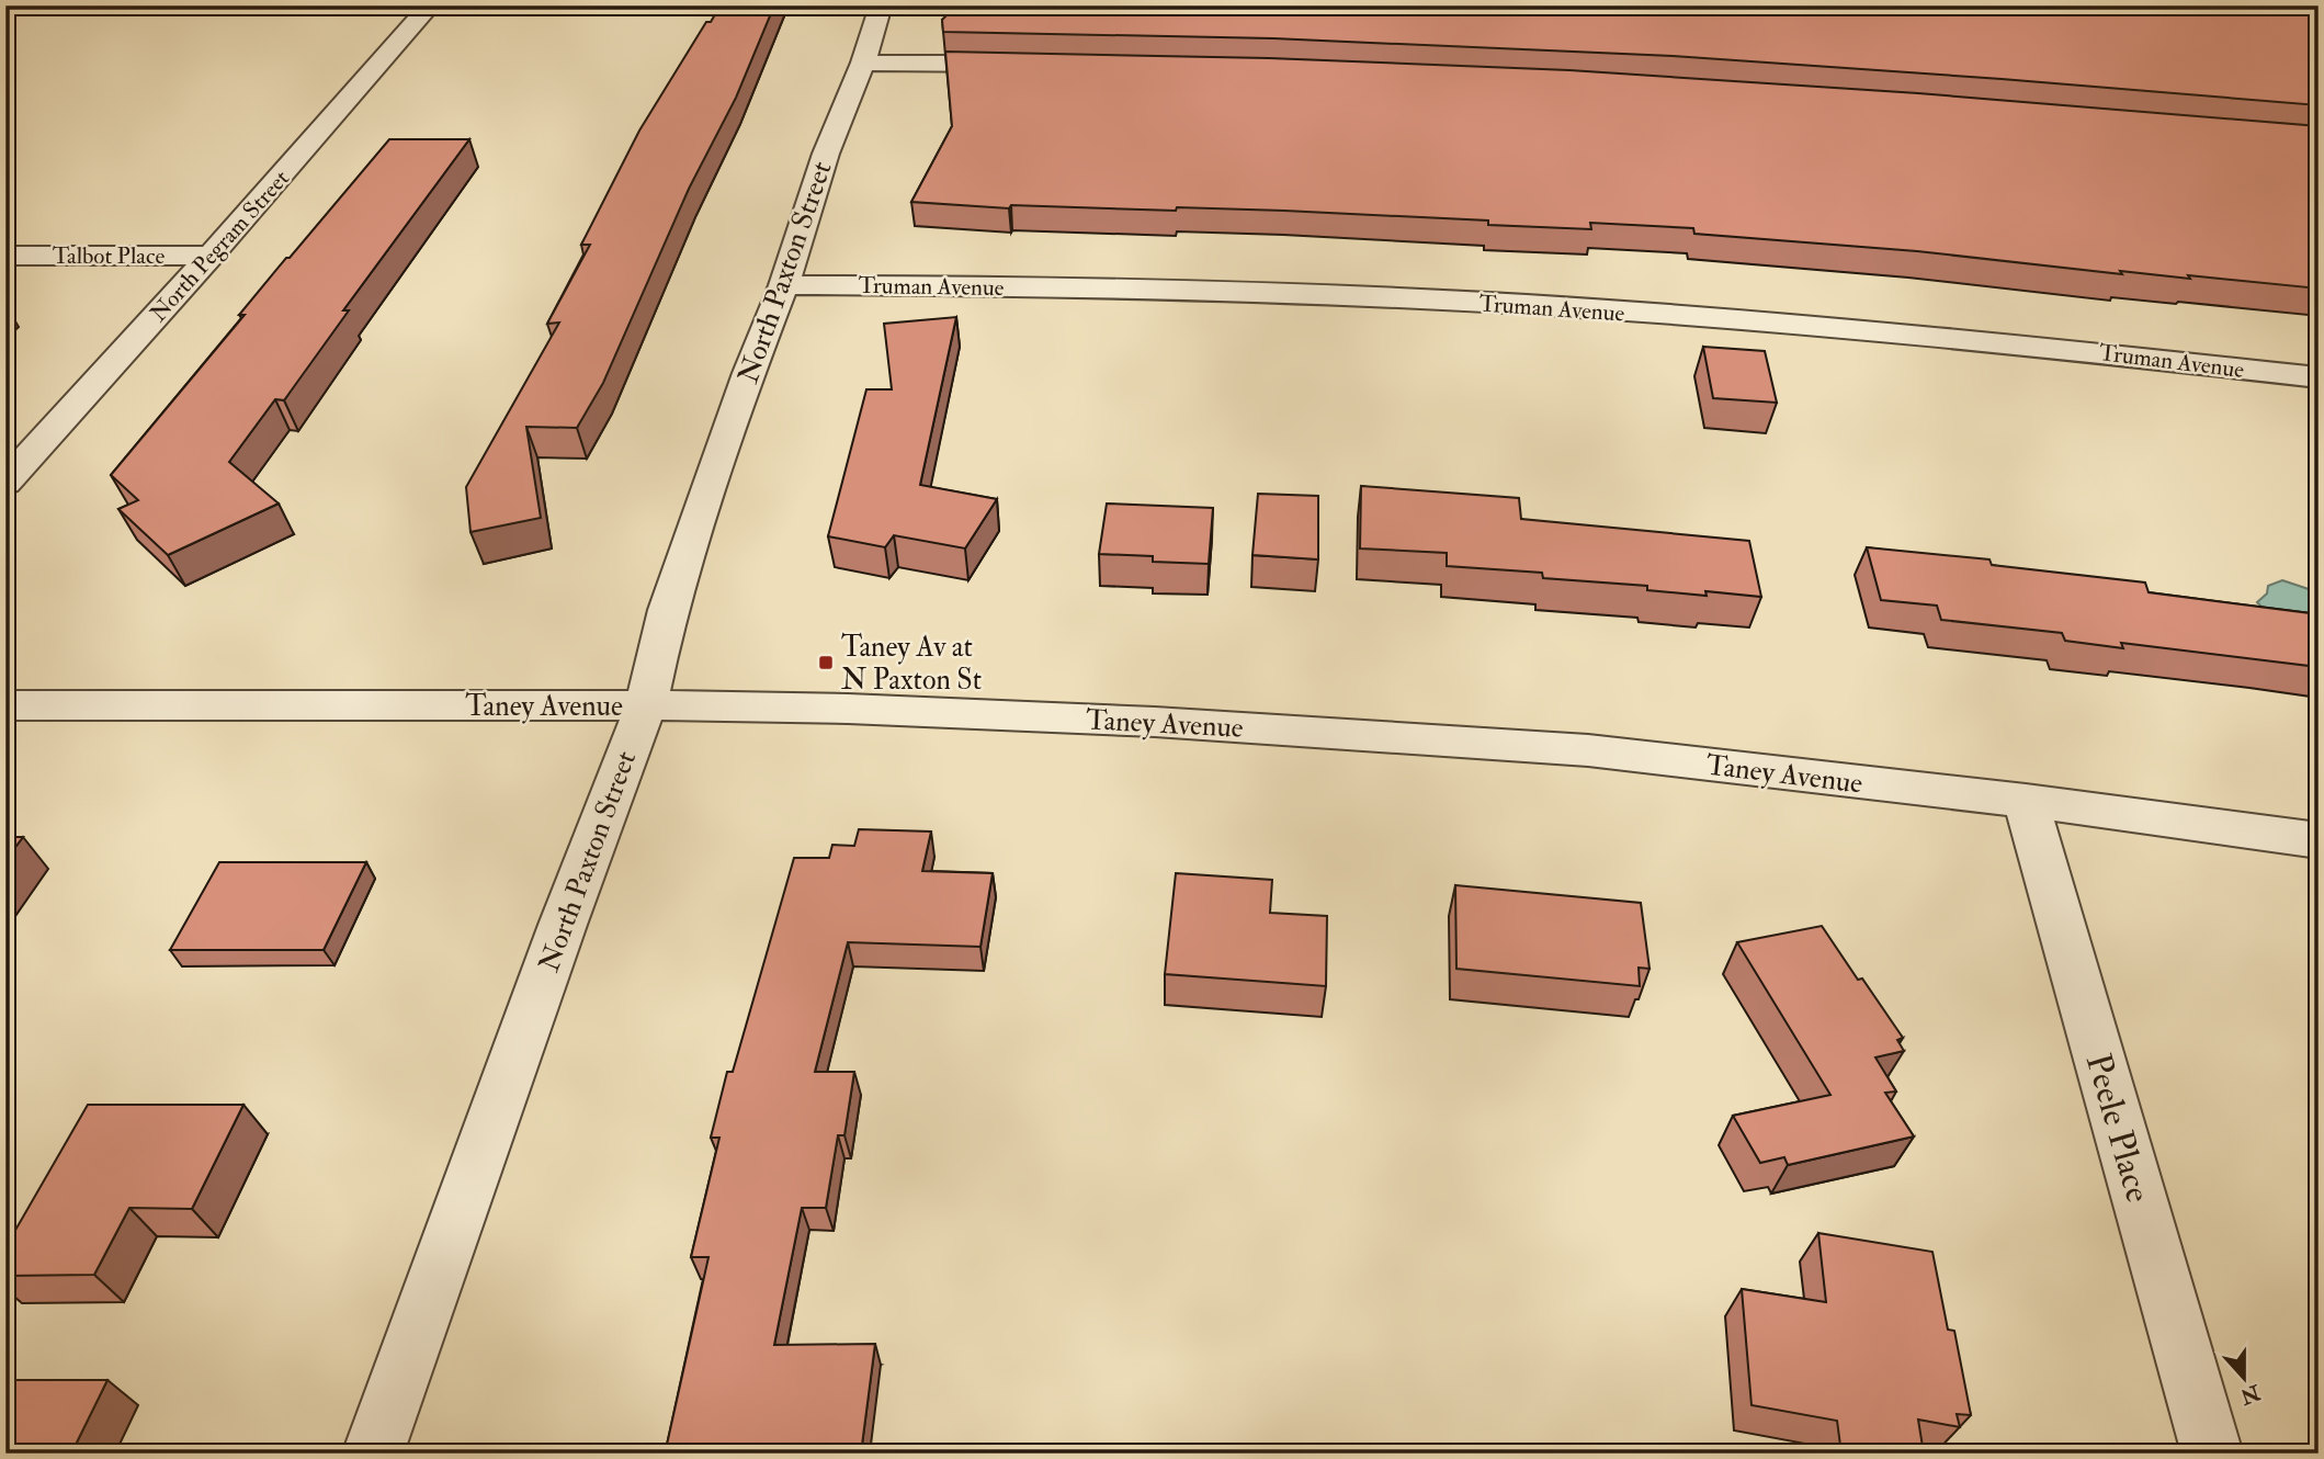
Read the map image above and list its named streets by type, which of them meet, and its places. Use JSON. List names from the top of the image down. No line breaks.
{"streets":{"street":["North Pegram Street","Talbot Place","North Paxton Street","Truman Avenue","Taney Avenue","Peele Place"]},"crossings":[["North Pegram Street","Talbot Place"],["North Paxton Street","Truman Avenue"],["North Paxton Street","Taney Avenue"],["Taney Avenue","Peele Place"]],"places":{"transit":["Taney Av at N Paxton St"]},"north":"bottom"}
